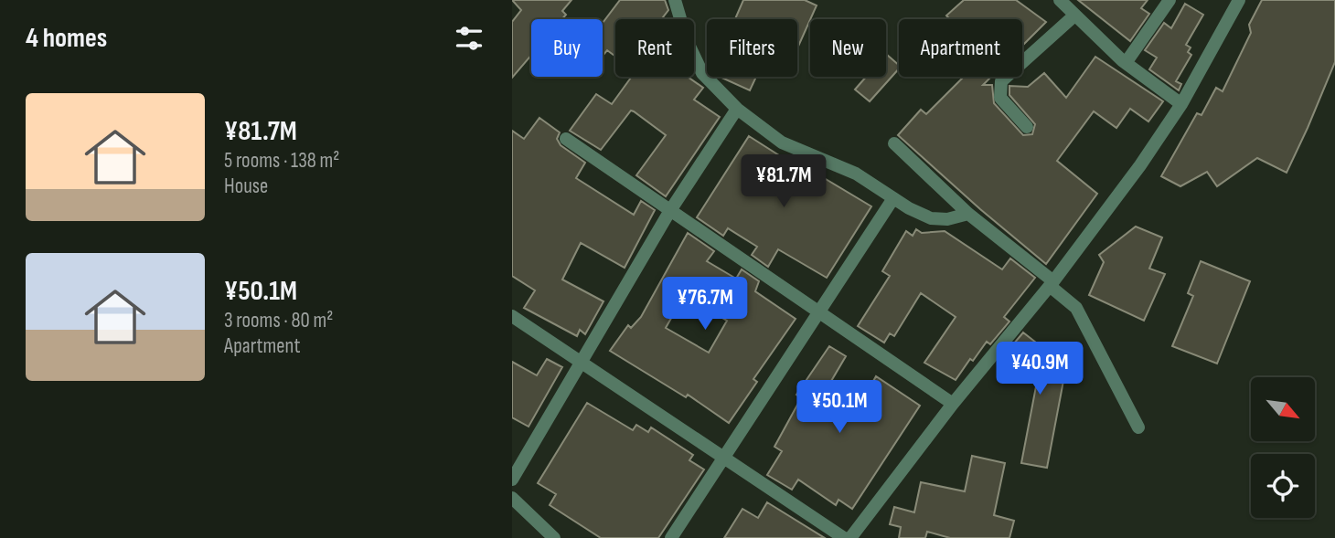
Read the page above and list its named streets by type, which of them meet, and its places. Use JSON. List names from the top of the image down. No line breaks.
{"north":"bottom right","page":{"heading":"4 homes","chip":["Buy","Rent","Filters","New","Apartment"],"list":[{"name":"¥81.7M","note":"5 rooms · 138 m² · House"},{"name":"¥50.1M","note":"3 rooms · 80 m² · Apartment"}],"price":["¥81.7M","¥76.7M","¥40.9M","¥50.1M"]}}
